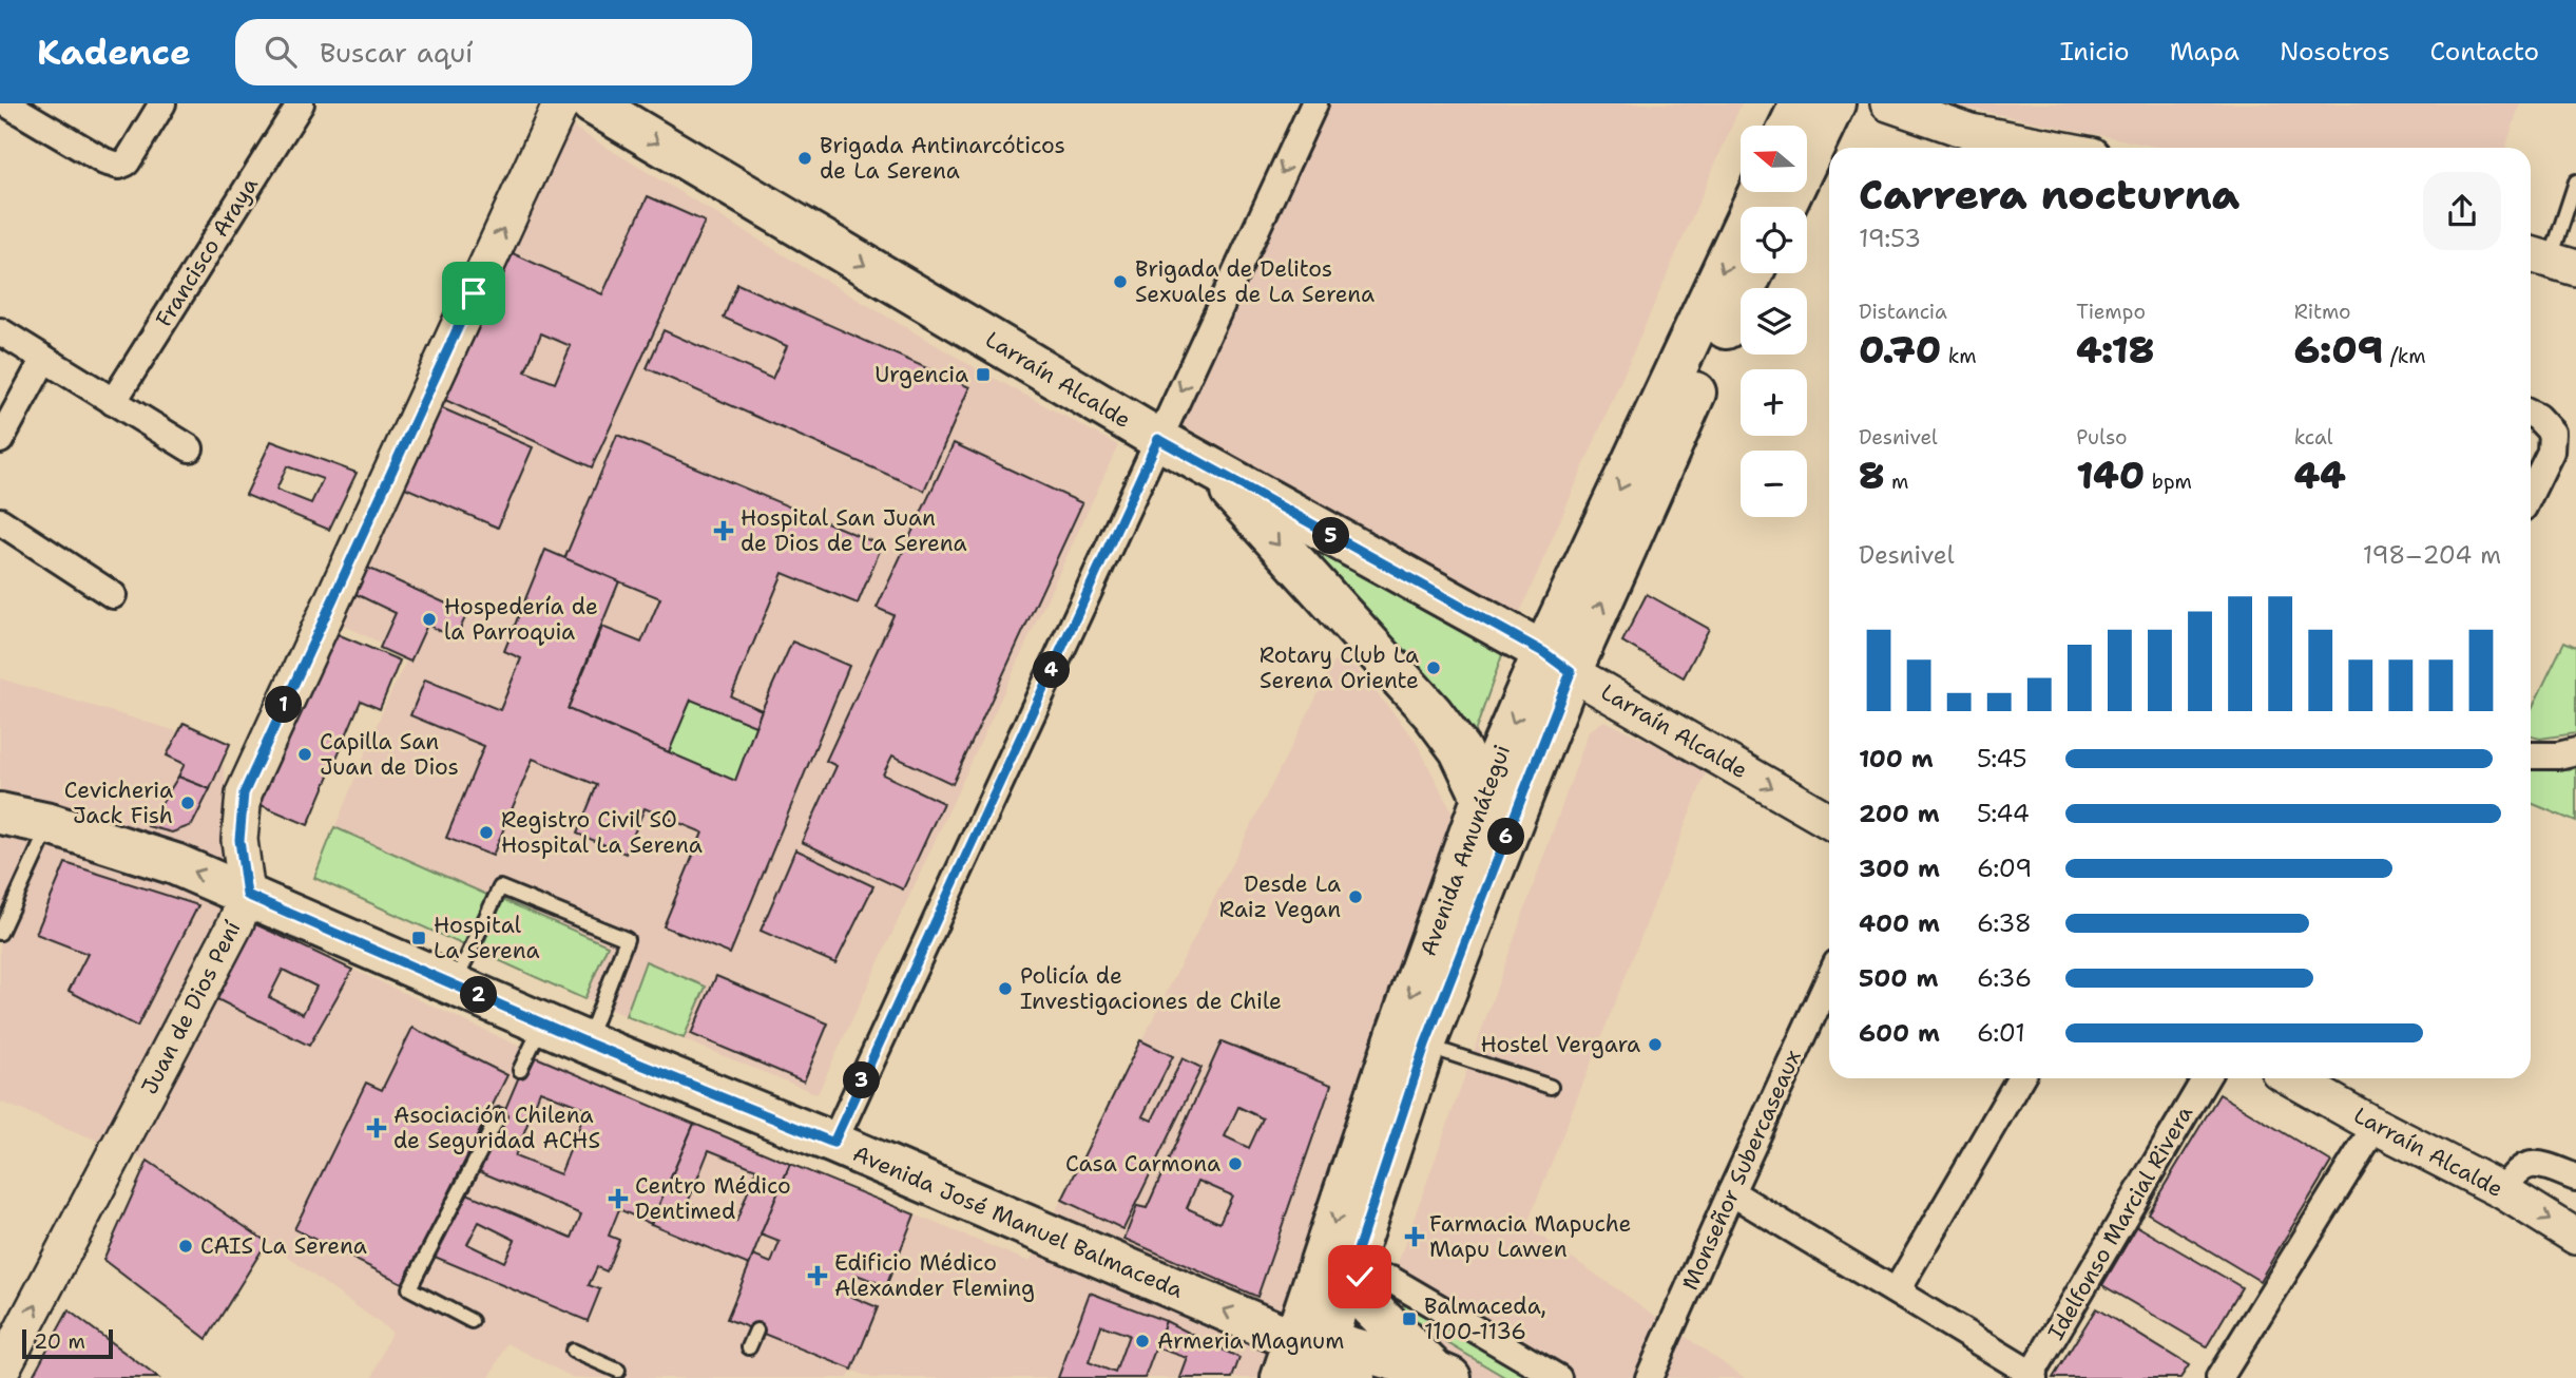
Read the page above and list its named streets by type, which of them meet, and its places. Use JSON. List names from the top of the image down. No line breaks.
{"streets":{"main road":["Larraín Alcalde","Avenida Amunátegui","Juan de Dios Pení","Avenida José Manuel Balmaceda"],"street":["Francisco Araya","Monseñor Subercaseaux","Idelfonso Marcial Rivera"]},"crossings":[["Larraín Alcalde","Avenida Amunátegui"],["Avenida Amunátegui","Avenida José Manuel Balmaceda"],["Juan de Dios Pení","Avenida José Manuel Balmaceda"]],"one_way":["Larraín Alcalde","Juan de Dios Pení","Avenida José Manuel Balmaceda"],"places":{"other":["Brigada Antinarcóticos de La Serena","Brigada de Delitos Sexuales de La Serena","Hospedería de la Parroquia","Rotary Club La Serena Oriente","Capilla San Juan de Dios","Cevicheria Jack Fish","Registro Civil SO Hospital La Serena","Desde La Raiz Vegan","Policía de Investigaciones de Chile","Hostel Vergara","Casa Carmona","CAIS La Serena","Armeria Magnum"],"transit":["Urgencia","Hospital La Serena","Balmaceda, 1100-1136"],"health":["Hospital San Juan de Dios de La Serena","Asociación Chilena de Seguridad ACHS","Centro Médico Dentimed","Farmacia Mapuche Mapu Lawen","Edificio Médico Alexander Fleming"]},"scale_bar":"20 m","north":"left","page":{"header":"Kadence","search":"Buscar aquí","nav":["Inicio","Mapa","Nosotros","Contacto"],"map_buttons":["+","−"],"heading":["Carrera nocturna","19:53"],"stats":[["Distancia","0.70 km"],["Tiempo","4:18"],["Ritmo","6:09 /km"],["Desnivel","8 m"],["Pulso","140 bpm"],["kcal","44"]],"pins":["5","4","1","6","2","3"],"chart":["Desnivel","198–204 m"],"list":[{"name":"100 m","note":"5:45"},{"name":"200 m","note":"5:44"},{"name":"300 m","note":"6:09"},{"name":"400 m","note":"6:38"},{"name":"500 m","note":"6:36"},{"name":"600 m","note":"6:01"}],"scale":"20 m"}}
